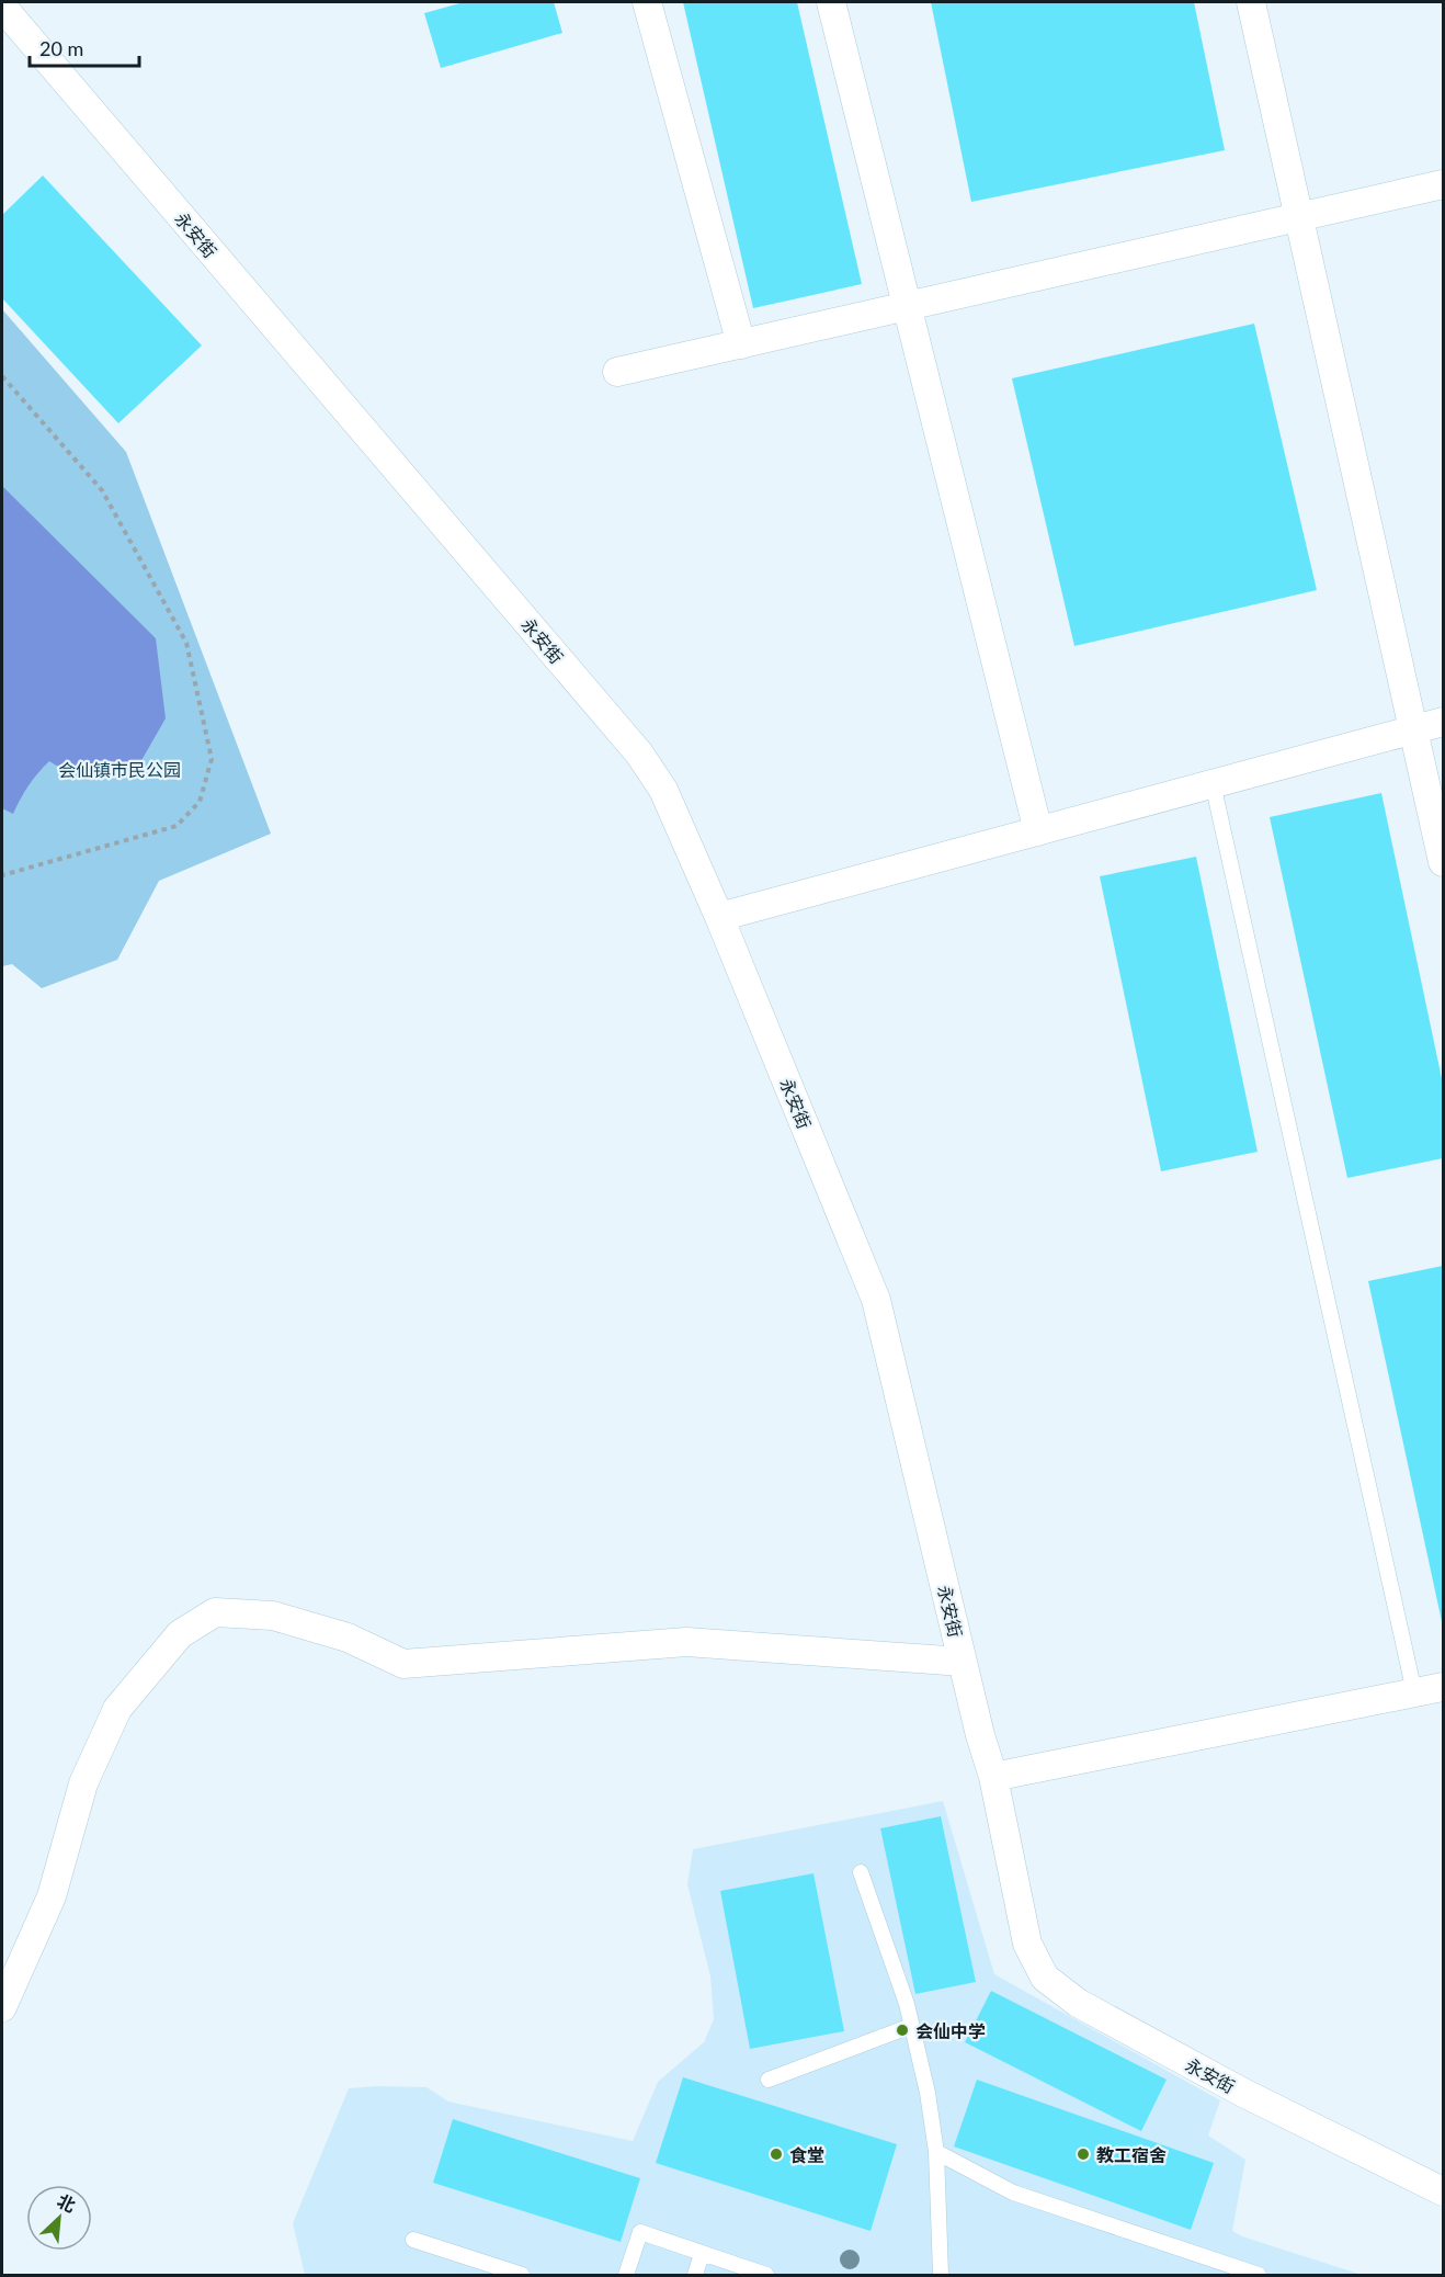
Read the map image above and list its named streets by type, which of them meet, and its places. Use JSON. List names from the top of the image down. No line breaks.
{"streets":{"street":["永安街"]},"parks":["会仙镇市民公园"],"places":["会仙中学","食堂","教工宿舍"],"scale_bar":"20 m","north":"top right"}
